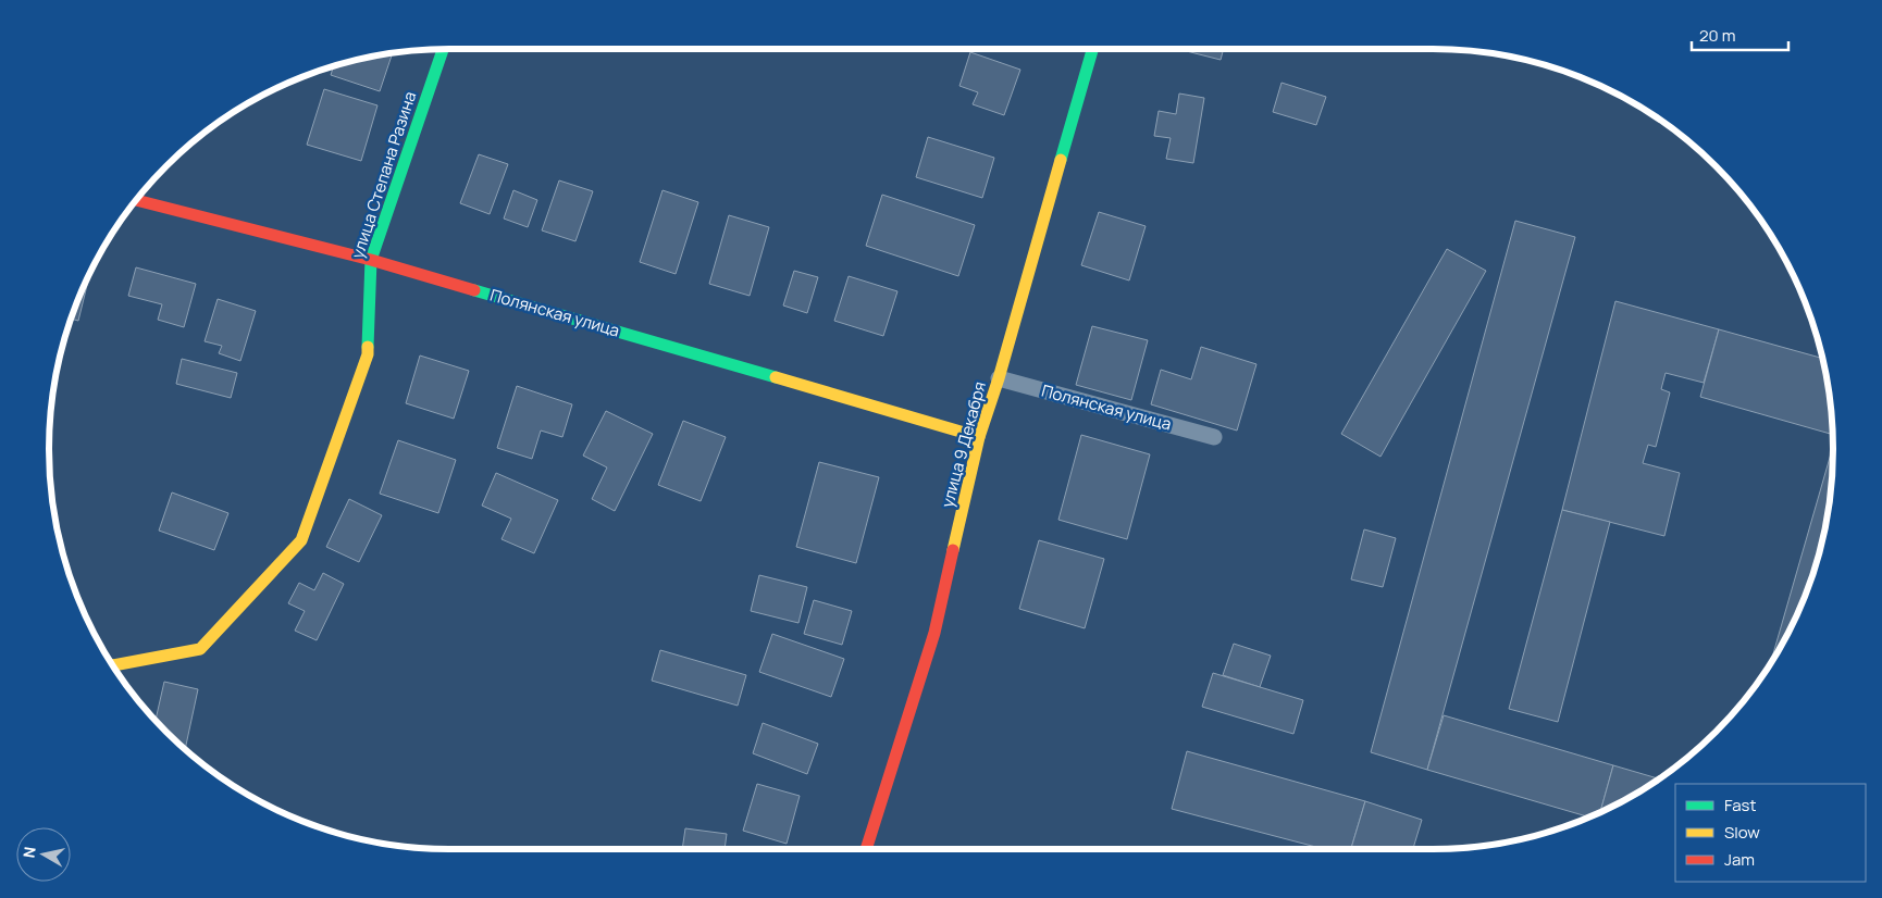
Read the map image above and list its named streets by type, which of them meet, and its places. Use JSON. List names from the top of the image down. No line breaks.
{"streets":{"street":["улица Степана Разина","Полянская улица","улица 9 Декабря"]},"crossings":[["улица Степана Разина","Полянская улица"],["Полянская улица","улица 9 Декабря"]],"legend":["Fast","Slow","Jam"],"scale_bar":"20 m","north":"left"}
